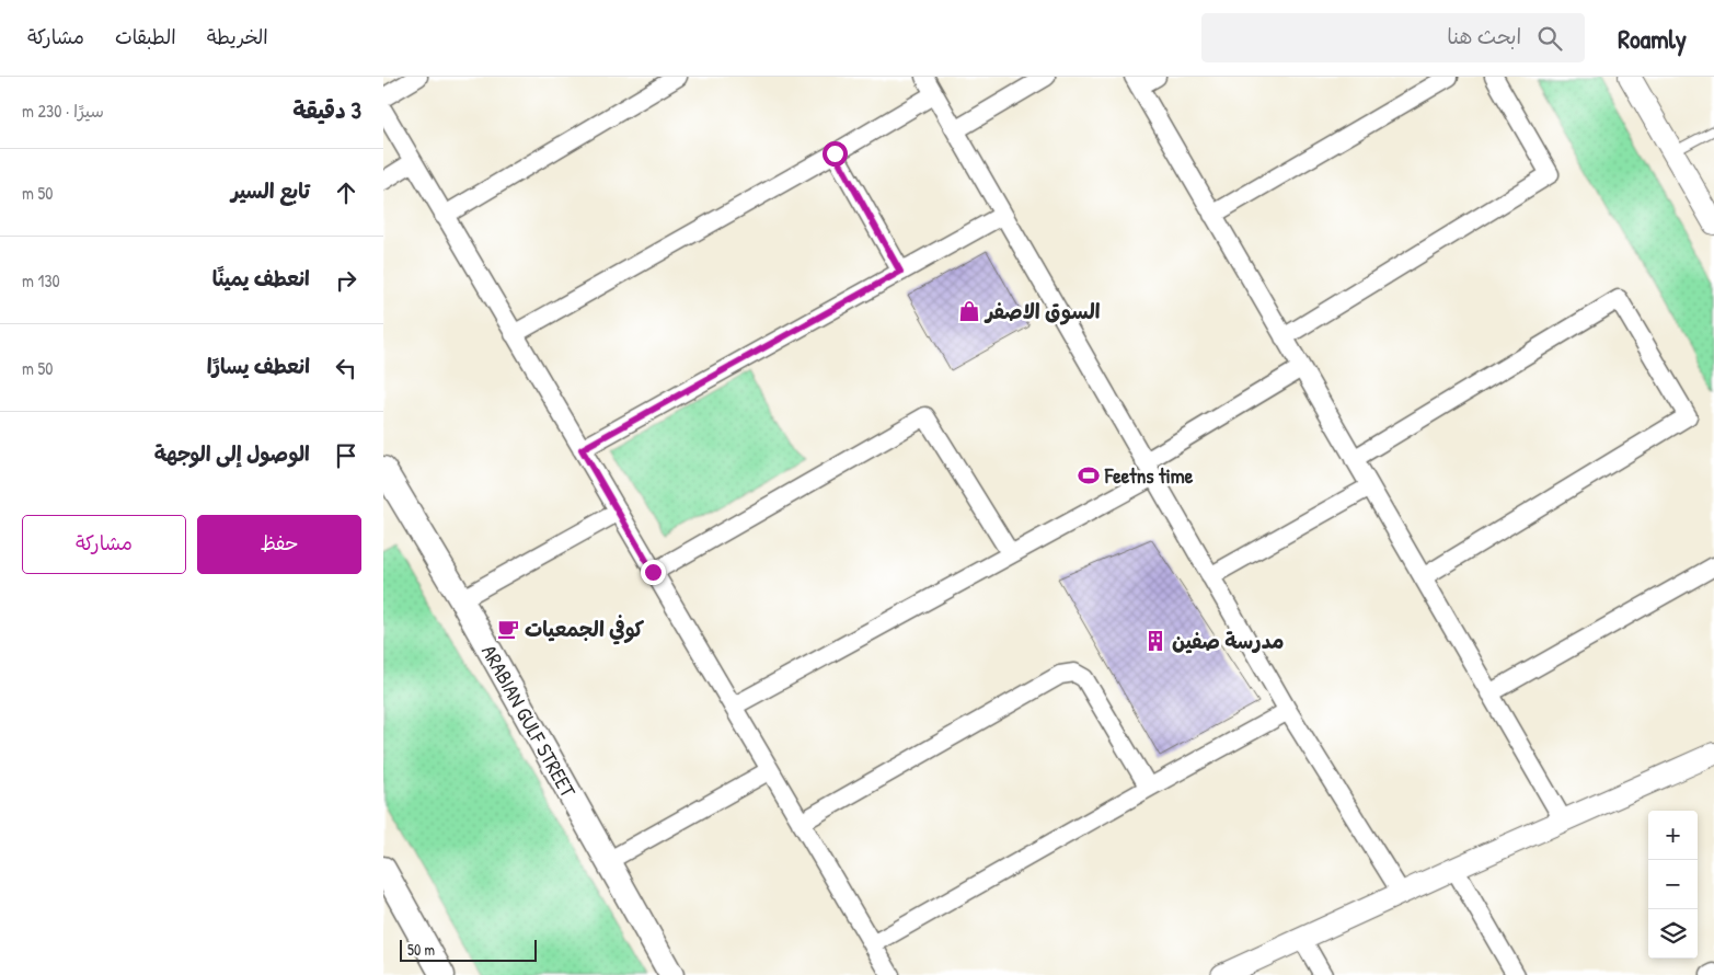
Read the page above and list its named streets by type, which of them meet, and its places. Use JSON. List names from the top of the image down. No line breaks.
{"streets":{"main road":["ARABIAN GULF STREET"]},"places":{"shop":["السوق الاصفر"],"sports":["Feetns time"],"cafe":["كوفي الجمعيات"],"building":["مدرسة صفين"]},"scale_bar":"50 m","page":{"header":"Roamly","search":"ابحث هنا","nav":["الخريطة","الطبقات","مشاركة"],"heading":["3 دقيقة","سيرًا · 230 m"],"list":[["تابع السير","50 m"],["انعطف يمينًا","130 m"],["انعطف يسارًا","50 m"],"الوصول إلى الوجهة"],"buttons":["حفظ","مشاركة"],"map_buttons":["+","−"],"scale":"50 m"}}
